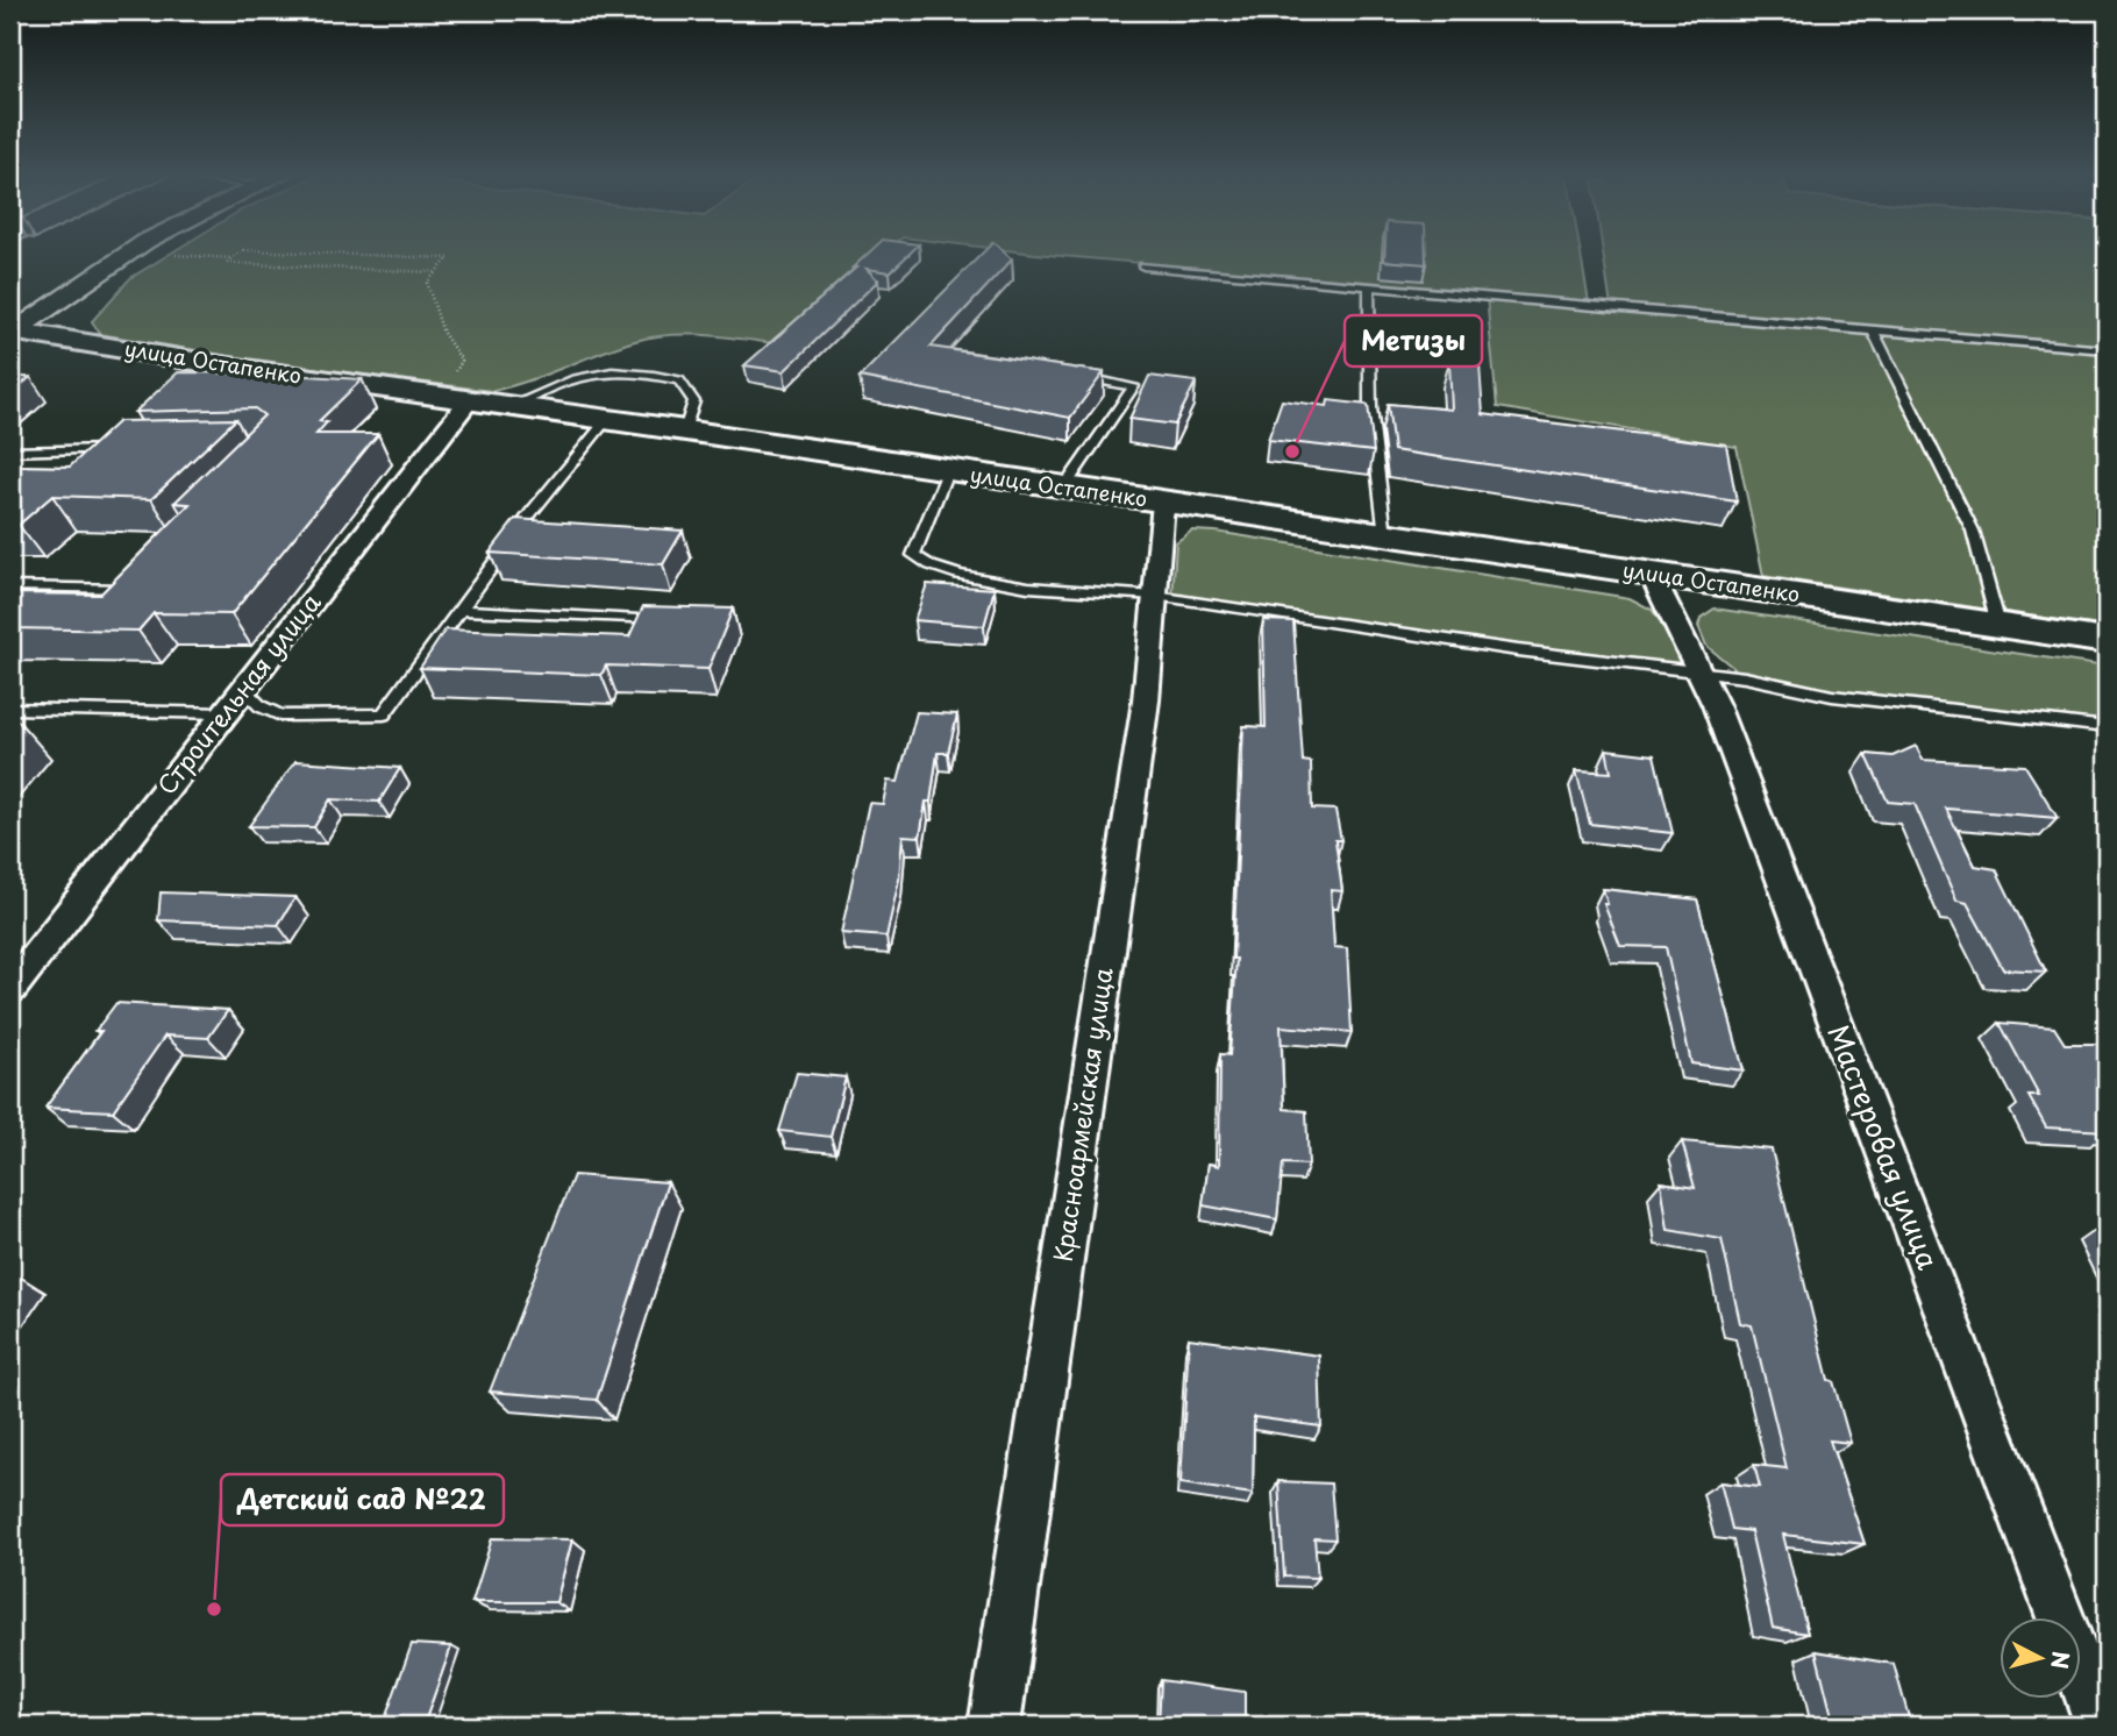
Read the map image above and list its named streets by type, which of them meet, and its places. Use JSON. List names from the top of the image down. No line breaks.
{"streets":{"main road":["улица Остапенко"],"street":["Строительная улица","Красноармейская улица","Мастеровая улица"]},"crossings":[["улица Остапенко","Строительная улица"],["улица Остапенко","Красноармейская улица"],["улица Остапенко","Мастеровая улица"]],"places":["Метизы","Детский сад №22"],"north":"right"}
